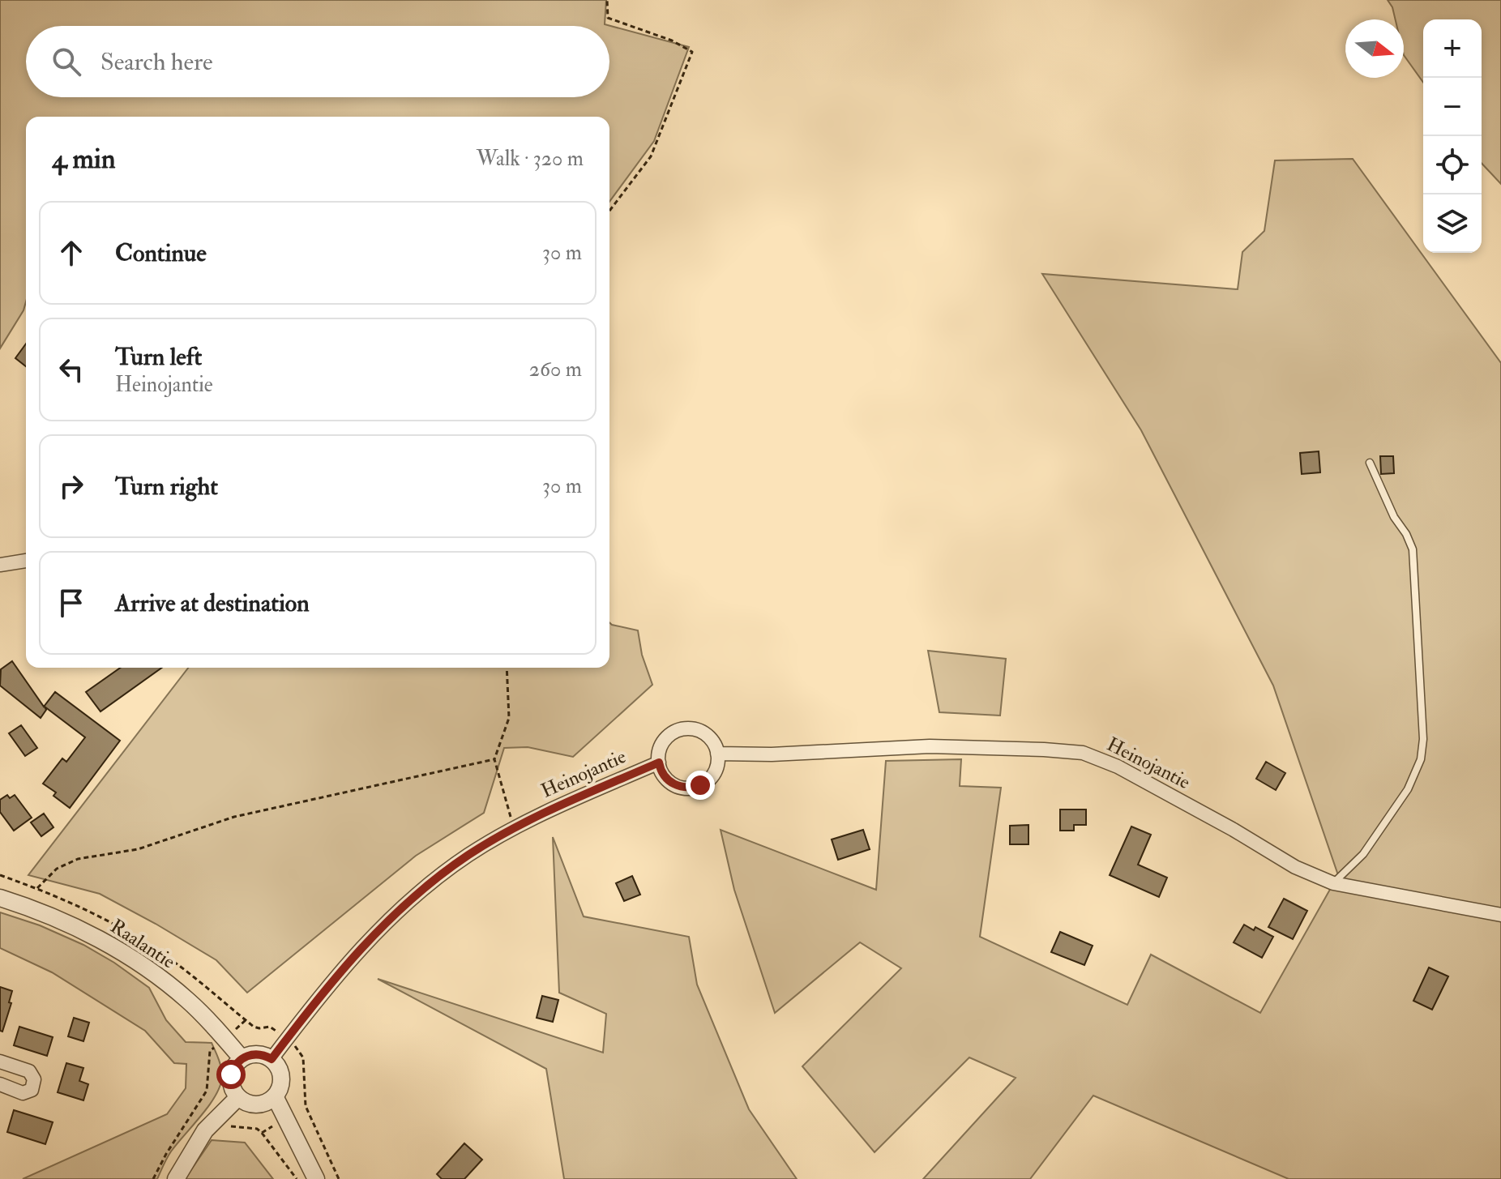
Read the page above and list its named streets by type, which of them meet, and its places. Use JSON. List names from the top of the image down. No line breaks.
{"streets":{"street":["Heinojantie","Raalantie"]},"crossings":[["Heinojantie","Raalantie"]],"north":"right","page":{"map_buttons":["+","−"],"search":"Search here","heading":["4 min","Walk · 320 m"],"list":[["Continue","30 m"],["Turn left","Heinojantie","260 m"],["Turn right","30 m"],"Arrive at destination"]}}
